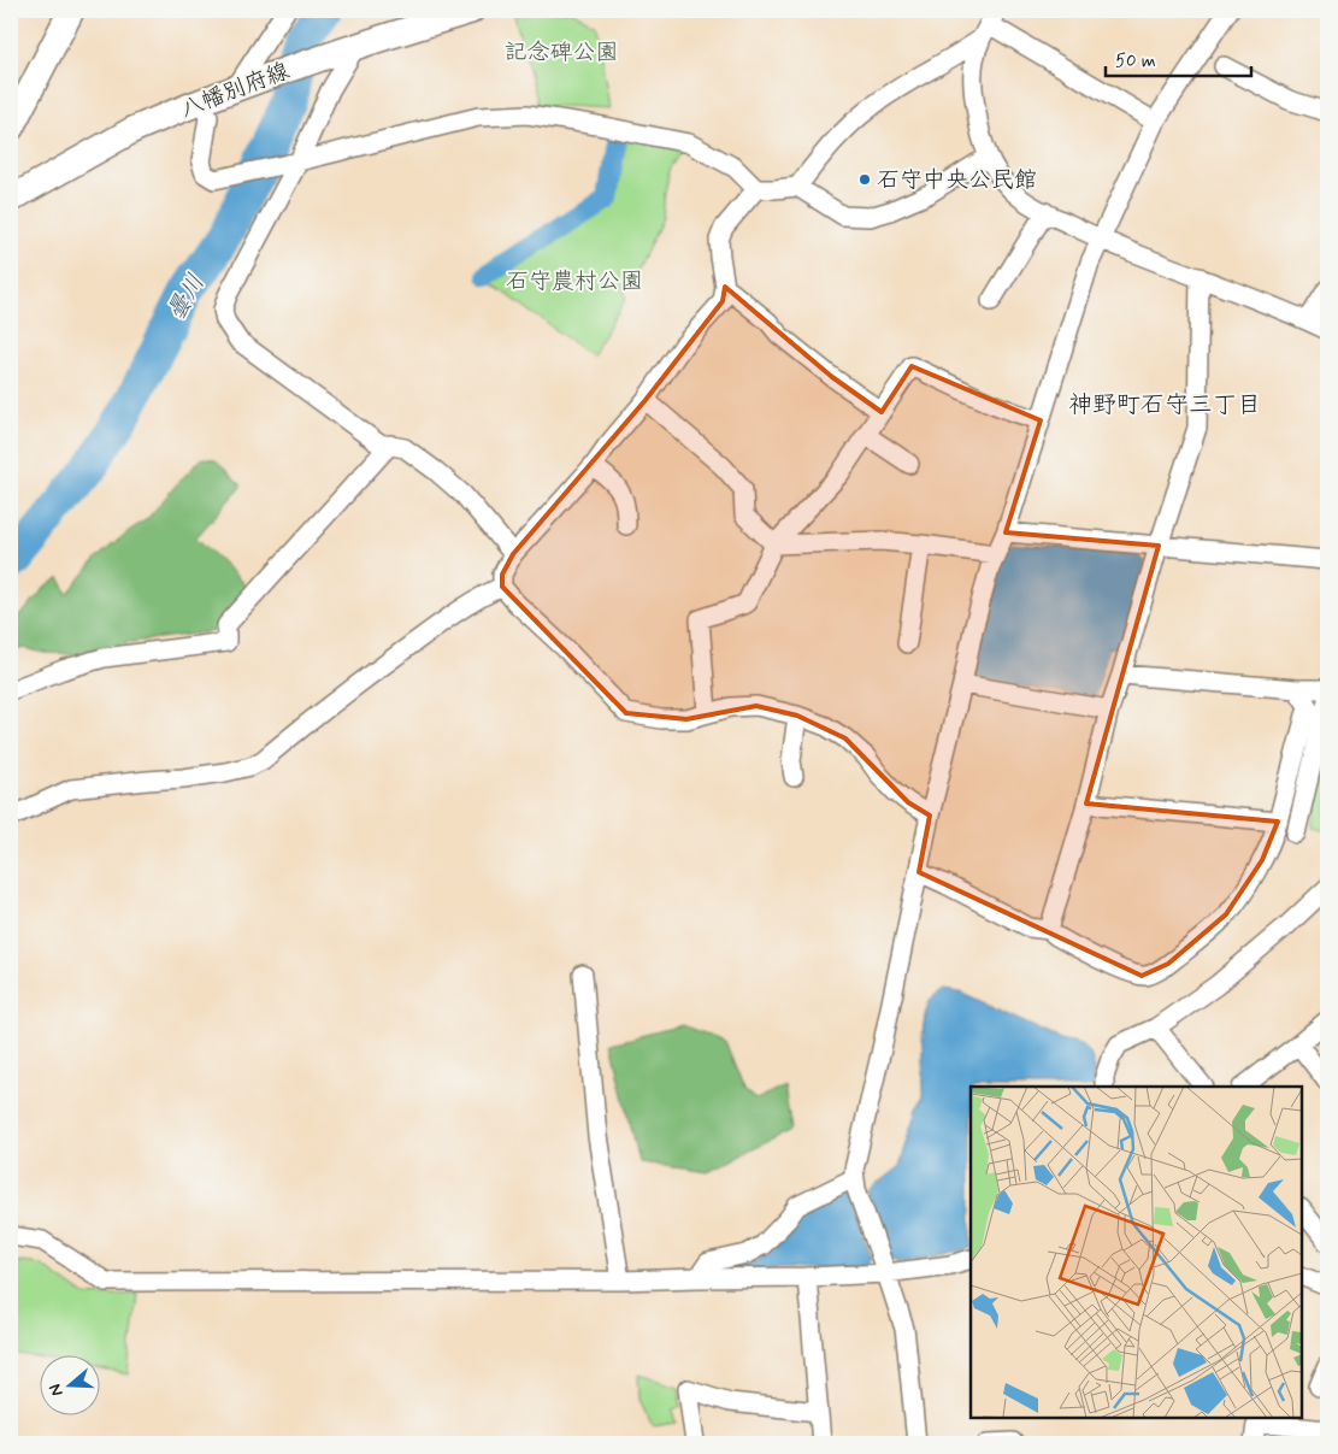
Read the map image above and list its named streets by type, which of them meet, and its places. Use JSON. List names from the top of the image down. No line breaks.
{"streets":{"main road":["八幡別府線"]},"districts":["神野町石守三丁目"],"water":["曇川"],"parks":["記念碑公園","石守農村公園"],"places":["石守中央公民館"],"scale_bar":"50 m","north":"left"}
